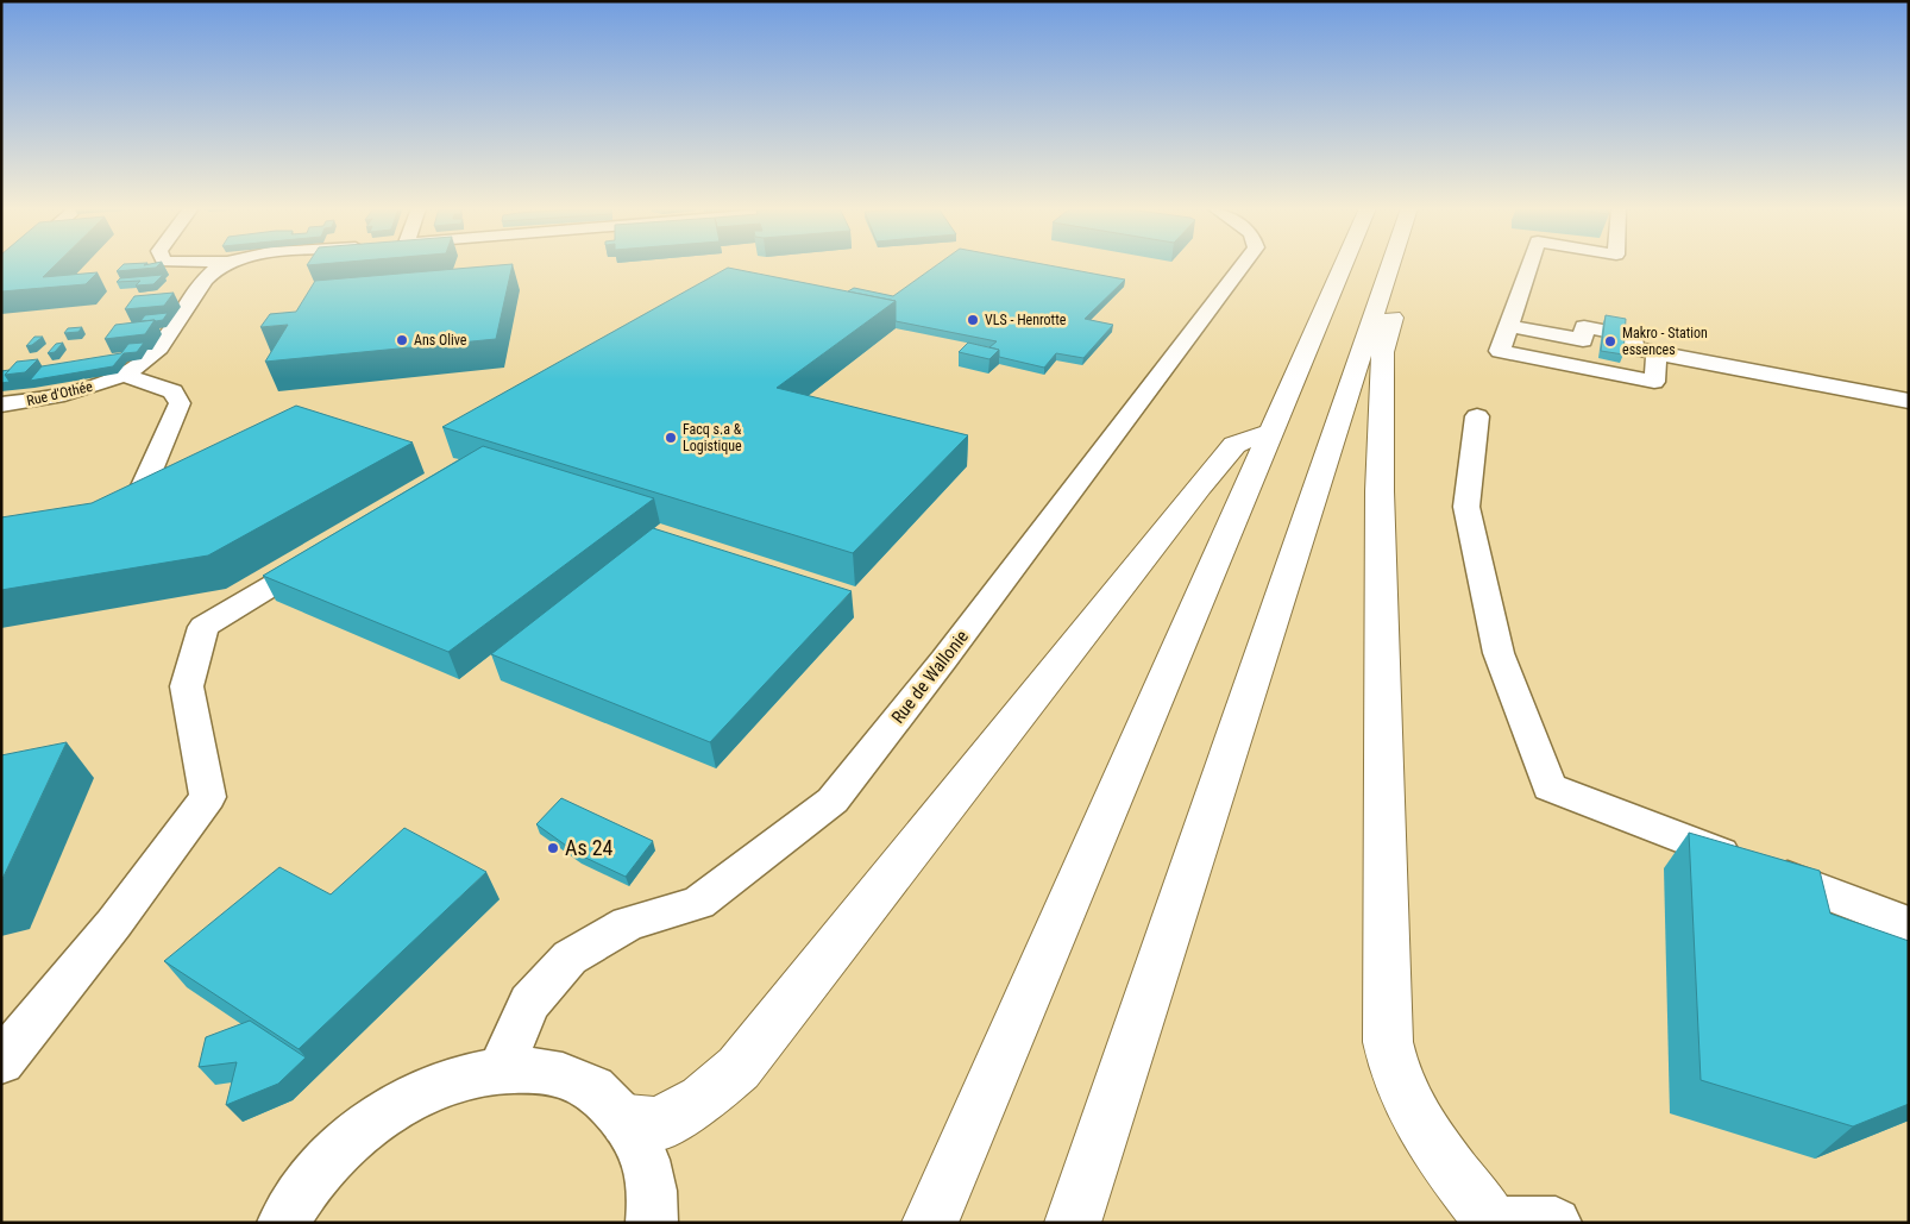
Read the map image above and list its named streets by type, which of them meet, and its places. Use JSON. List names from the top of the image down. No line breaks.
{"streets":{"street":["Rue d'Othée","Rue de Wallonie"]},"places":["VLS - Henrotte","Ans Olive","Makro - Station essences","Facq s.a & Logistique","As 24"]}
